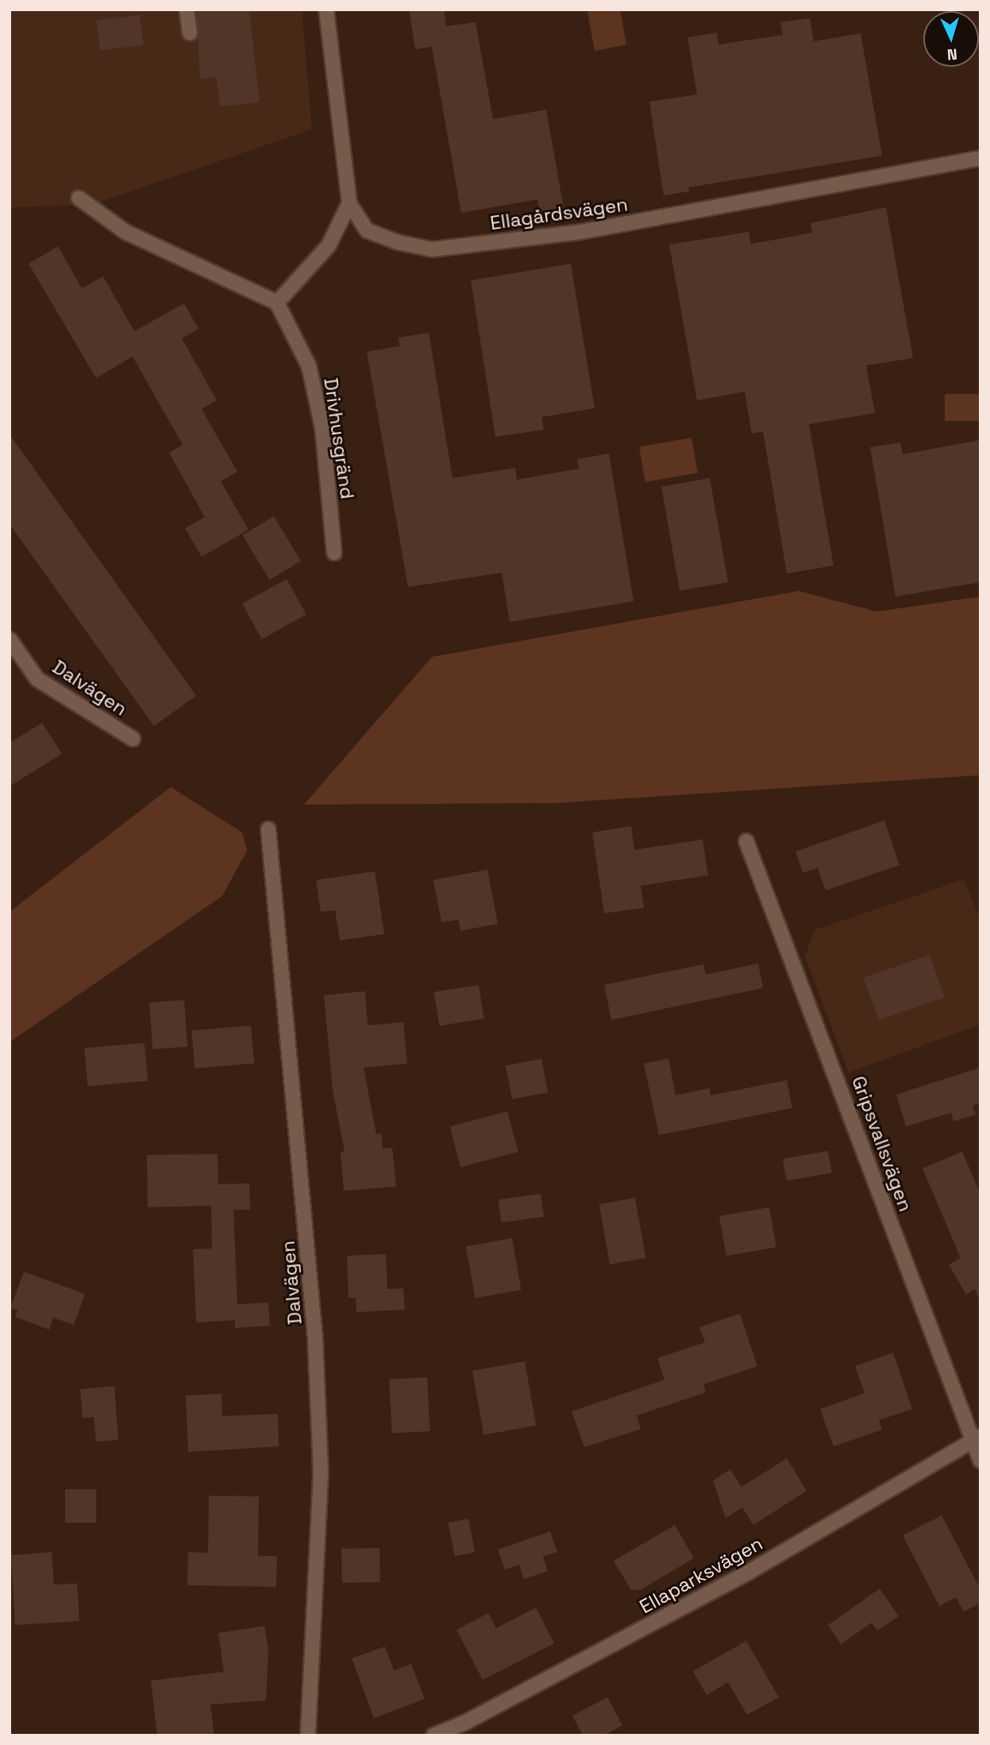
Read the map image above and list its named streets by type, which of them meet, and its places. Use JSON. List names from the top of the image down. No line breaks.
{"streets":{"street":["Ellagårdsvägen","Drivhusgränd","Dalvägen","Gripsvallsvägen","Ellaparksvägen"]},"crossings":[["Gripsvallsvägen","Ellaparksvägen"]],"north":"bottom"}
